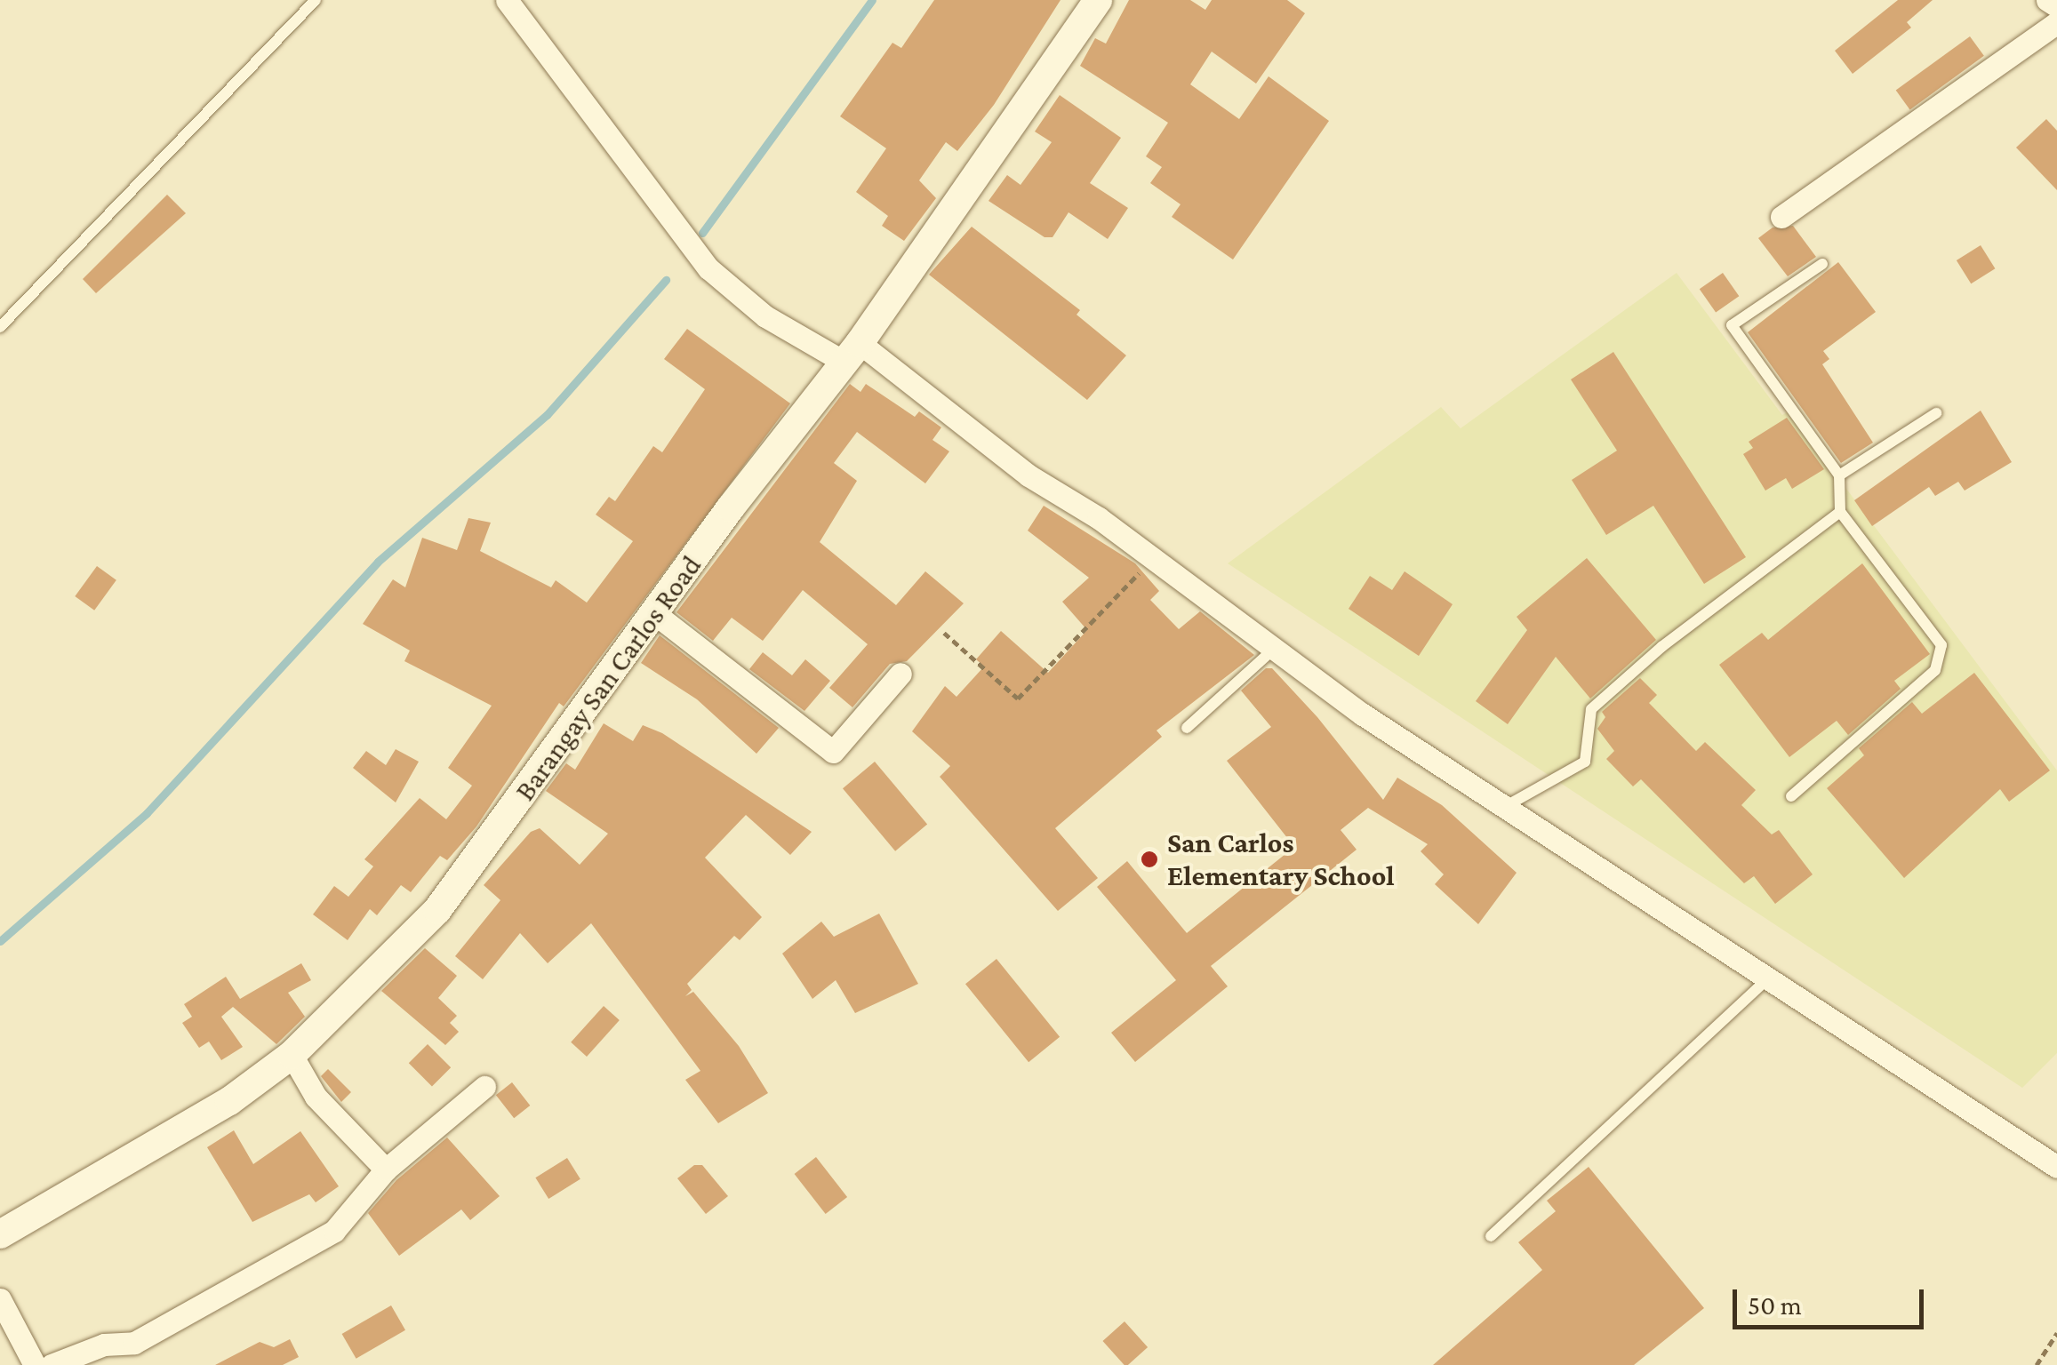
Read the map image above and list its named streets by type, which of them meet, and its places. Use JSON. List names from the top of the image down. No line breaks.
{"streets":{"street":["Barangay San Carlos Road"]},"places":["San Carlos Elementary School"],"scale_bar":"50 m"}
